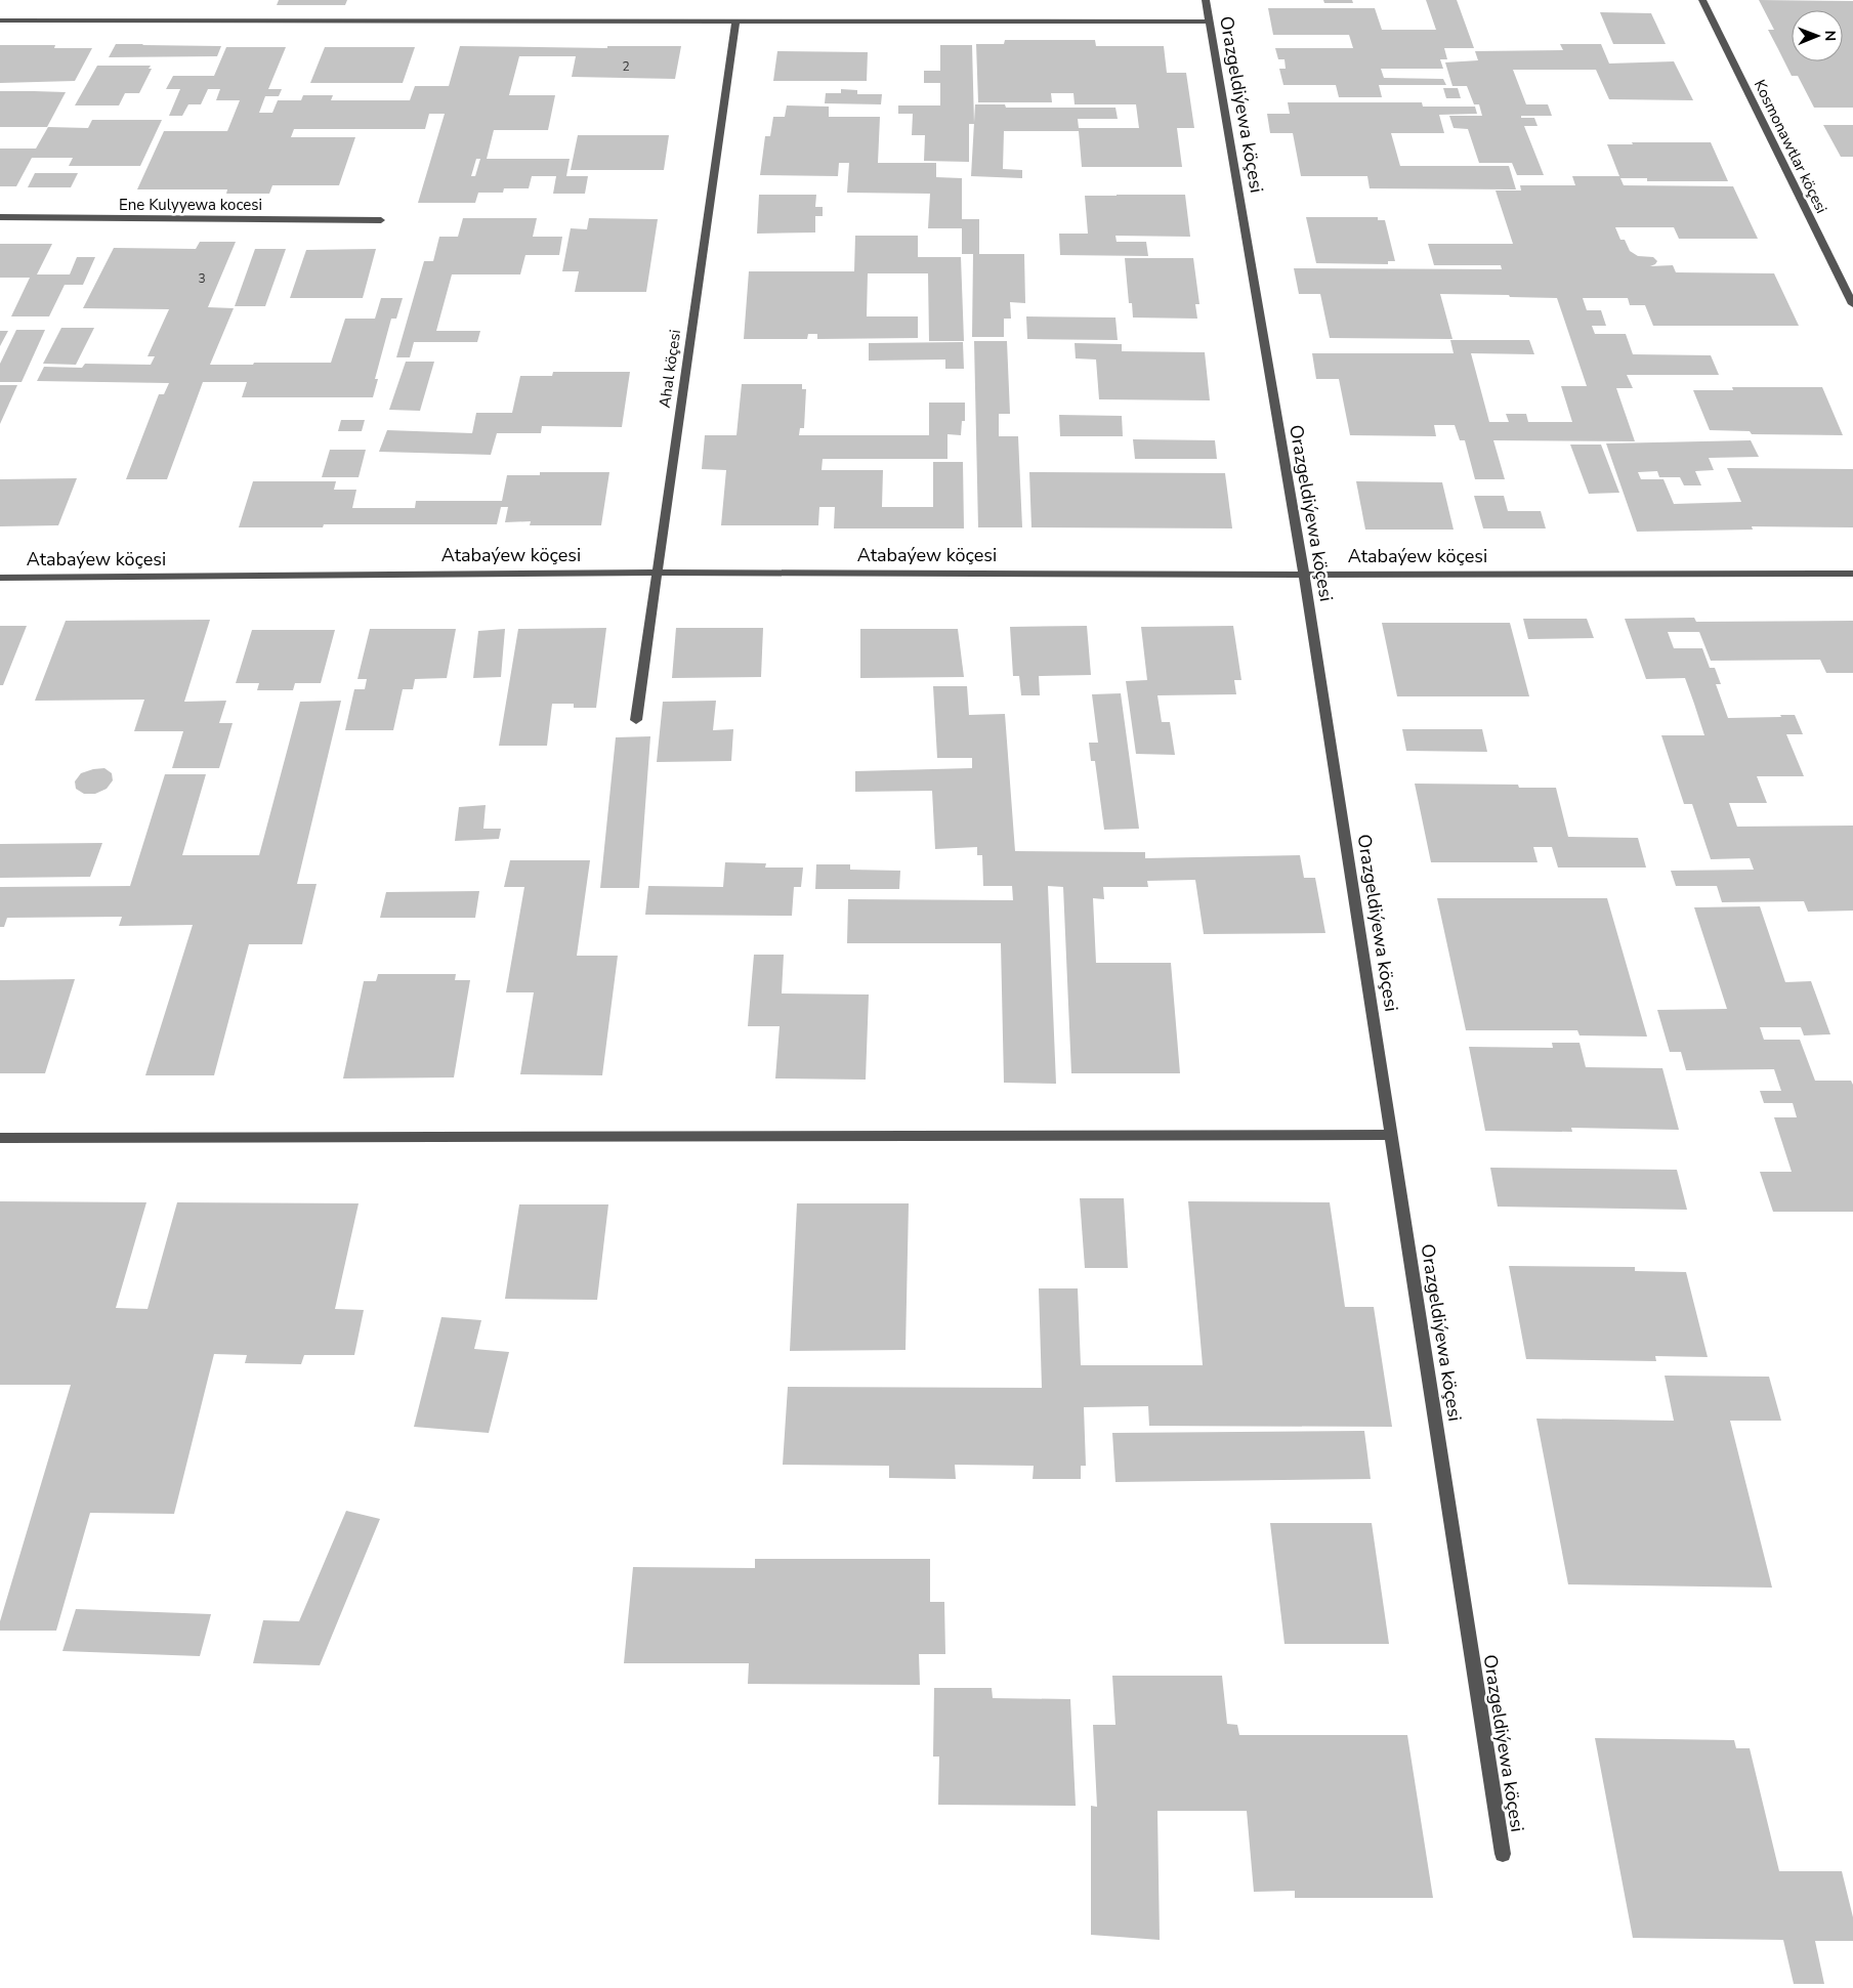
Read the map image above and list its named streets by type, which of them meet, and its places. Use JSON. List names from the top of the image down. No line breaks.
{"streets":{"street":["Orazgeldiýewa köçesi","Kosmonawtlar köçesi","Ene Kulyyewa kocesi","Ahal köçesi","Atabaýew köçesi"]},"crossings":[["Orazgeldiýewa köçesi","Atabaýew köçesi"],["Ahal köçesi","Atabaýew köçesi"]],"house_numbers":["2","3"],"north":"right"}
